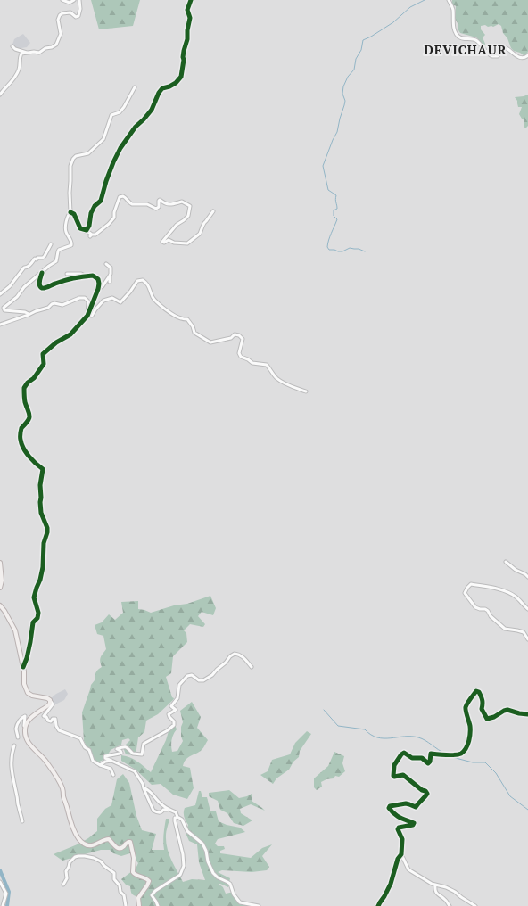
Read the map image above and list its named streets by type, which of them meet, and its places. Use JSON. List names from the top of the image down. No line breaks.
{"districts":["DEVICHAUR"]}
